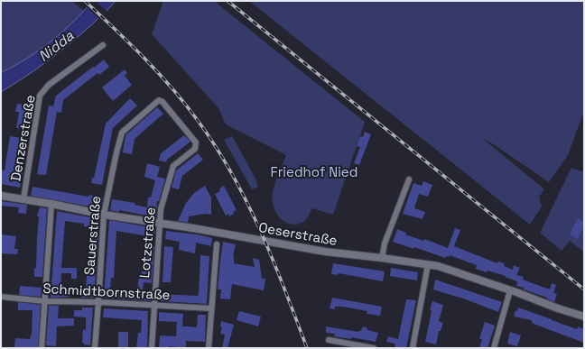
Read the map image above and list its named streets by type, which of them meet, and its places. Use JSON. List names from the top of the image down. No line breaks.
{"streets":{"street":["Denzerstraße","Oeserstraße","Sauerstraße","Lotzstraße","Schmidtbornstraße"]},"crossings":[["Denzerstraße","Oeserstraße"],["Oeserstraße","Sauerstraße"],["Oeserstraße","Lotzstraße"],["Sauerstraße","Lotzstraße"],["Sauerstraße","Schmidtbornstraße"],["Lotzstraße","Schmidtbornstraße"]],"water":["Nidda"],"parks":["Friedhof Nied"]}
